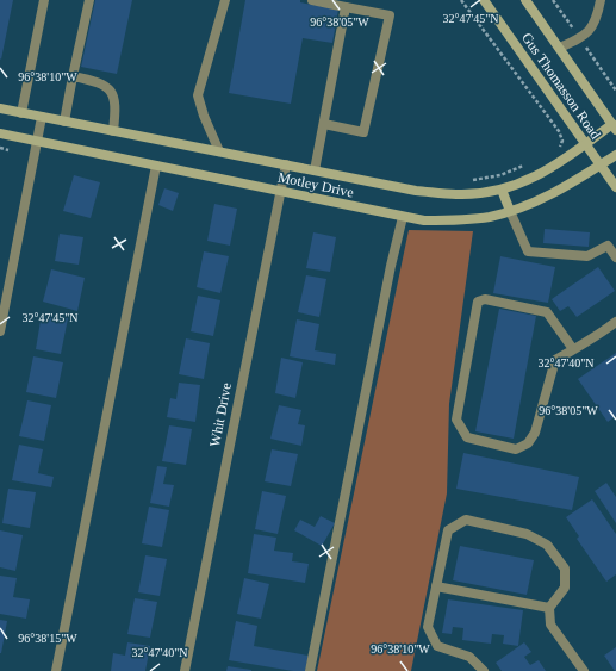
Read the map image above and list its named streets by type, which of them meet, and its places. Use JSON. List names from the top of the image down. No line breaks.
{"streets":{"main road":["Gus Thomasson Road","Motley Drive"],"street":["Whit Drive"]},"crossings":[["Gus Thomasson Road","Motley Drive"],["Motley Drive","Whit Drive"]],"coordinates":["32°47'45\"N","96°38'05\"W","96°38'10\"W","32°47'40\"N","96°38'15\"W"]}
